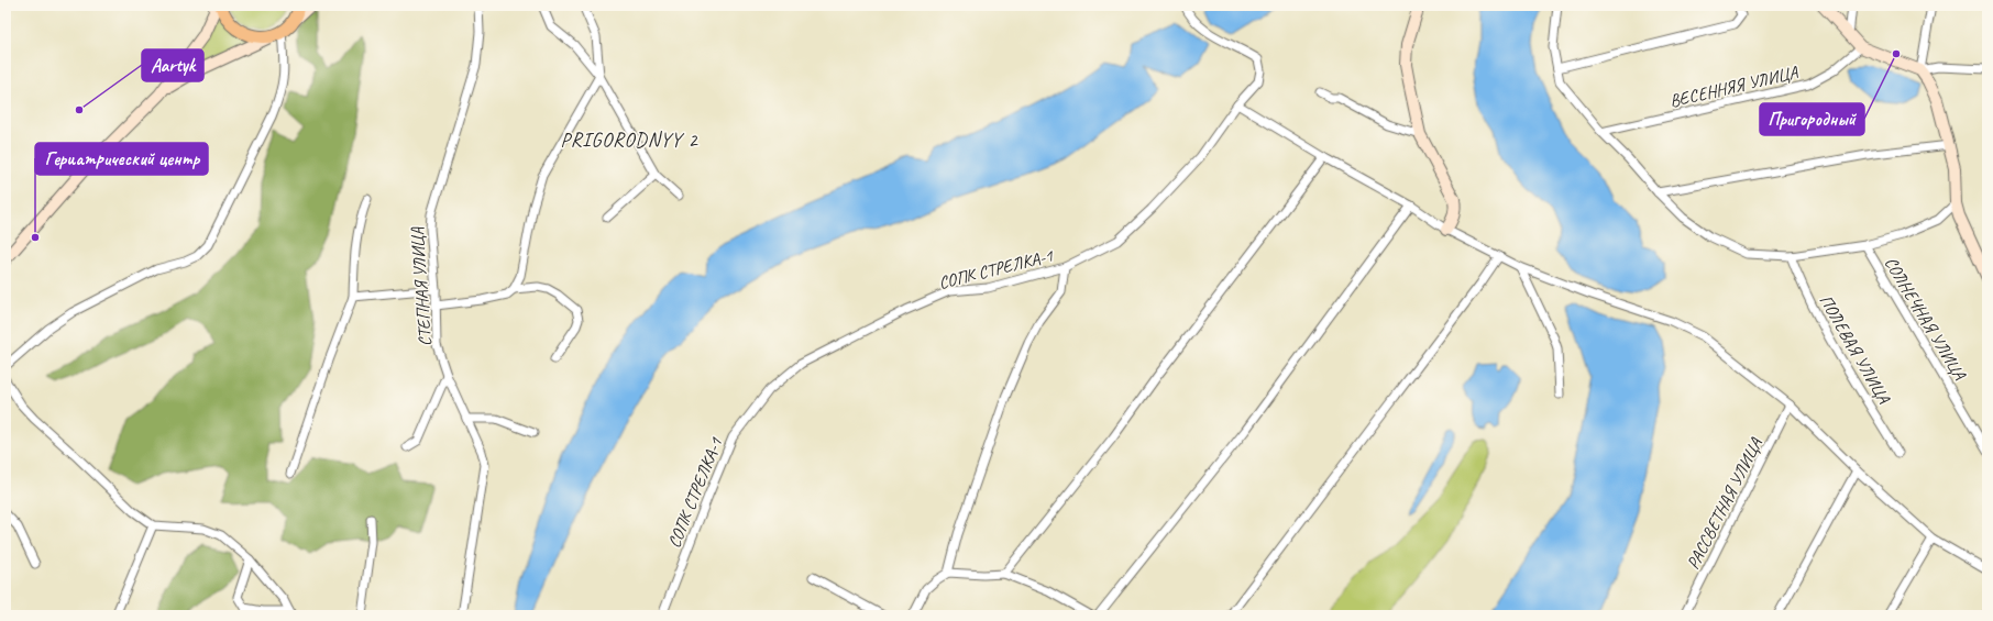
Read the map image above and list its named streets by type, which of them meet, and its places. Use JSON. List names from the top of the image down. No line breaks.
{"streets":{"street":["ВЕСЕННЯЯ УЛИЦА","СОПК СТРЕЛКА-1","СТЕПНАЯ УЛИЦА","СОЛНЕЧНАЯ УЛИЦА","ПОЛЕВАЯ УЛИЦА","РАССВЕТНАЯ УЛИЦА"]},"districts":["PRIGORODNYY 2"],"places":["Пригородный","Aartyk","Гериатрический центр"]}
